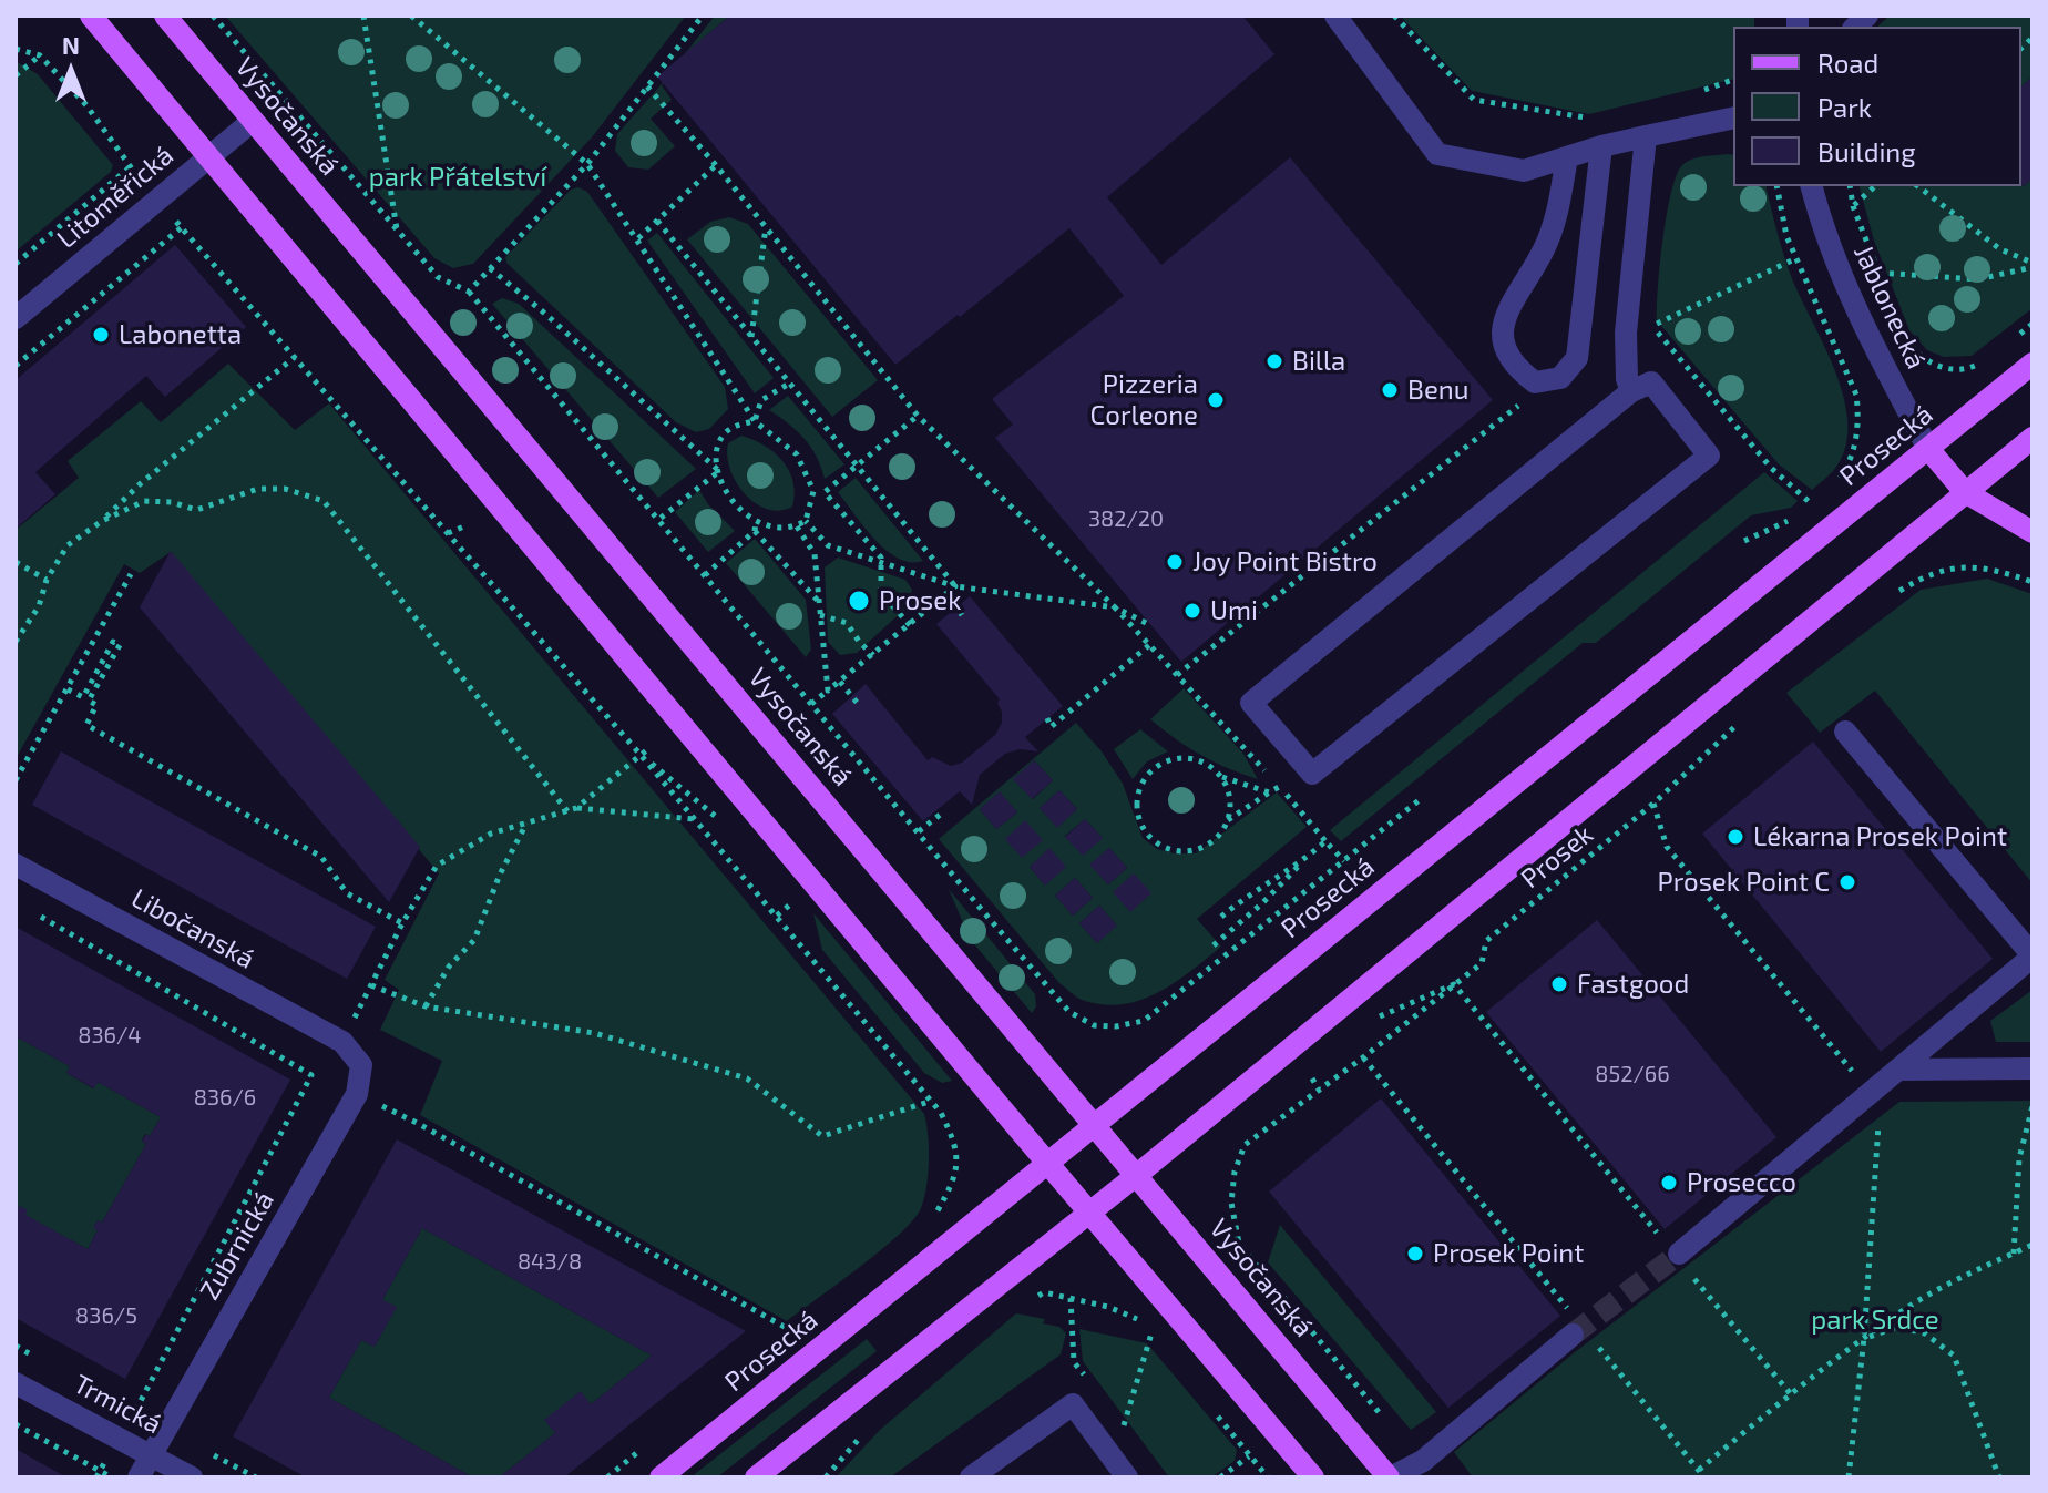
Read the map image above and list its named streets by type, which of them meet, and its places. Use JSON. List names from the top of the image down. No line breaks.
{"streets":{"main road":["Vysočanská","Prosecká"],"street":["Litoměřická","Jablonecká","Libočanská","Zubrnická","Trmická"],"path":["Prosek"]},"crossings":[["Vysočanská","Litoměřická"],["Vysočanská","Prosecká"],["Jablonecká","Prosecká"],["Zubrnická","Trmická"]],"parks":["park Přátelství","park Srdce"],"places":["Labonetta","Billa","Benu","Pizzeria Corleone","Joy Point Bistro","Prosek","Umi","Lékarna Prosek Point","Prosek Point C","Fastgood","Prosecco","Prosek Point"],"house_numbers":["382/20","836/4","852/66","836/6","843/8","836/5"],"legend":["Road","Park","Building"],"north":"top"}
